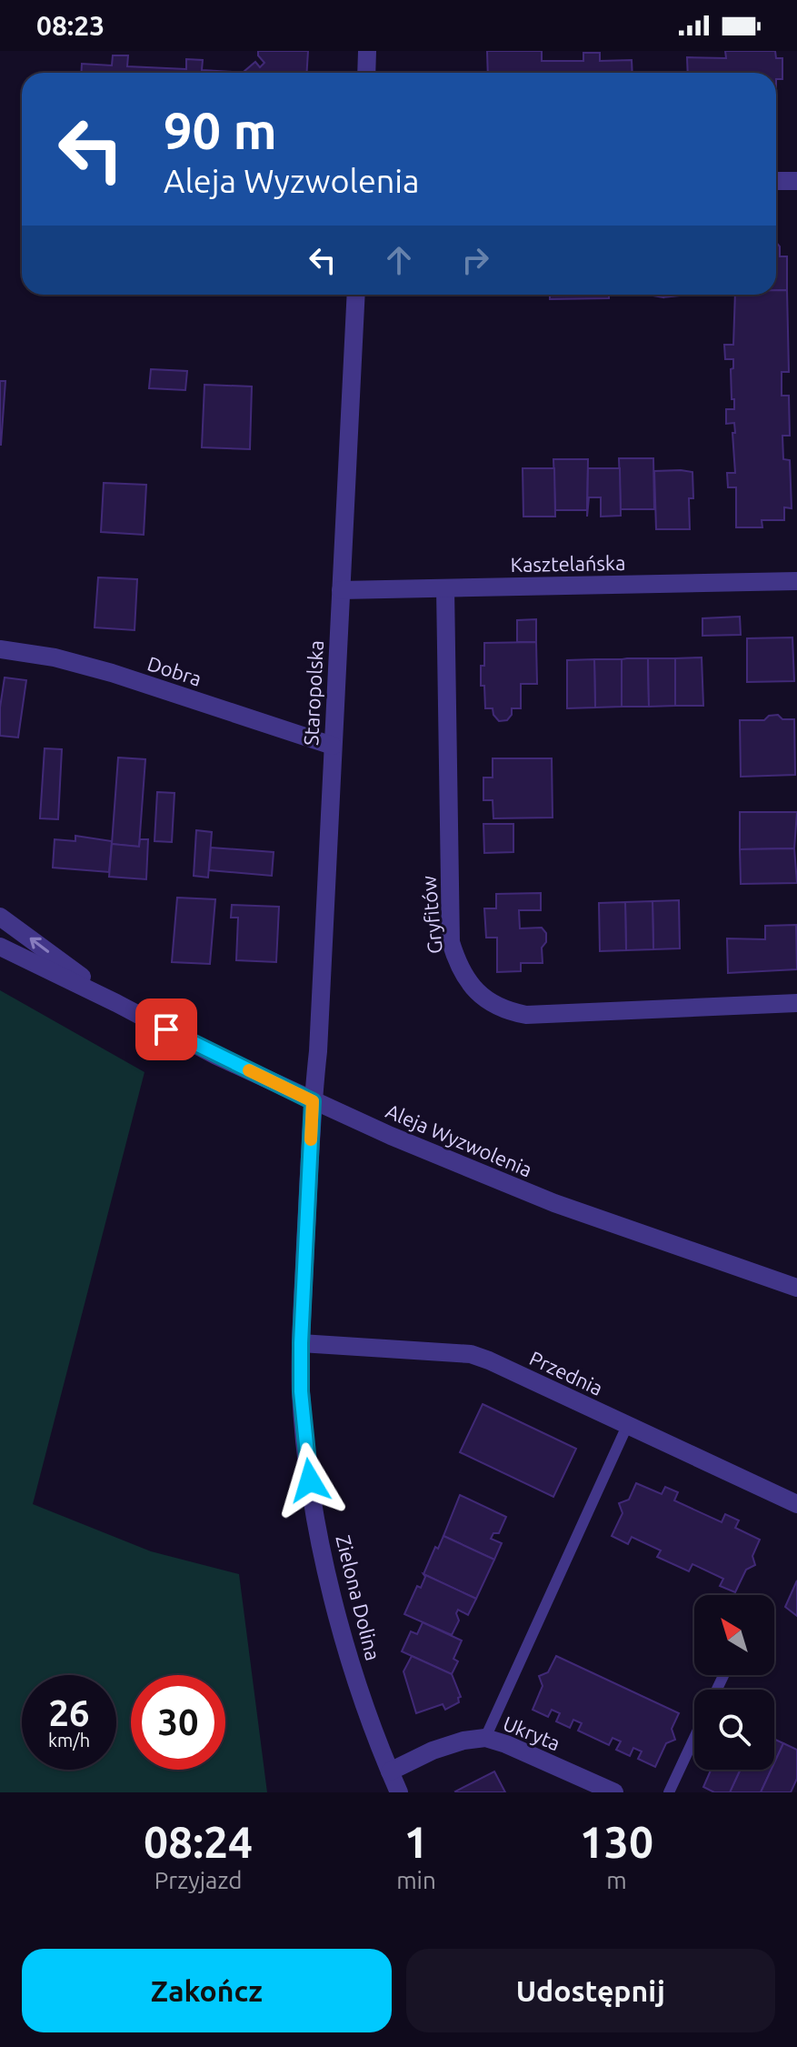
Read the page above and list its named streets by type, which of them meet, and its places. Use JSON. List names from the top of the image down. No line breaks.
{"streets":{"street":["Kasztelańska","Dobra","Staropolska","Gryfitów","Aleja Wyzwolenia","Przednia","Zielona Dolina","Ukryta"]},"crossings":[["Kasztelańska","Staropolska"],["Kasztelańska","Gryfitów"],["Dobra","Staropolska"],["Staropolska","Aleja Wyzwolenia"],["Staropolska","Zielona Dolina"],["Aleja Wyzwolenia","Zielona Dolina"],["Przednia","Zielona Dolina"],["Zielona Dolina","Ukryta"]],"north":"top left","page":{"status":"08:23","turn":["90 m","Aleja Wyzwolenia"],"speed":"26 km/h","limit":"30","eta":["08:24","Przyjazd","1","min","130","m"],"buttons":["Zakończ","Udostępnij"]}}
